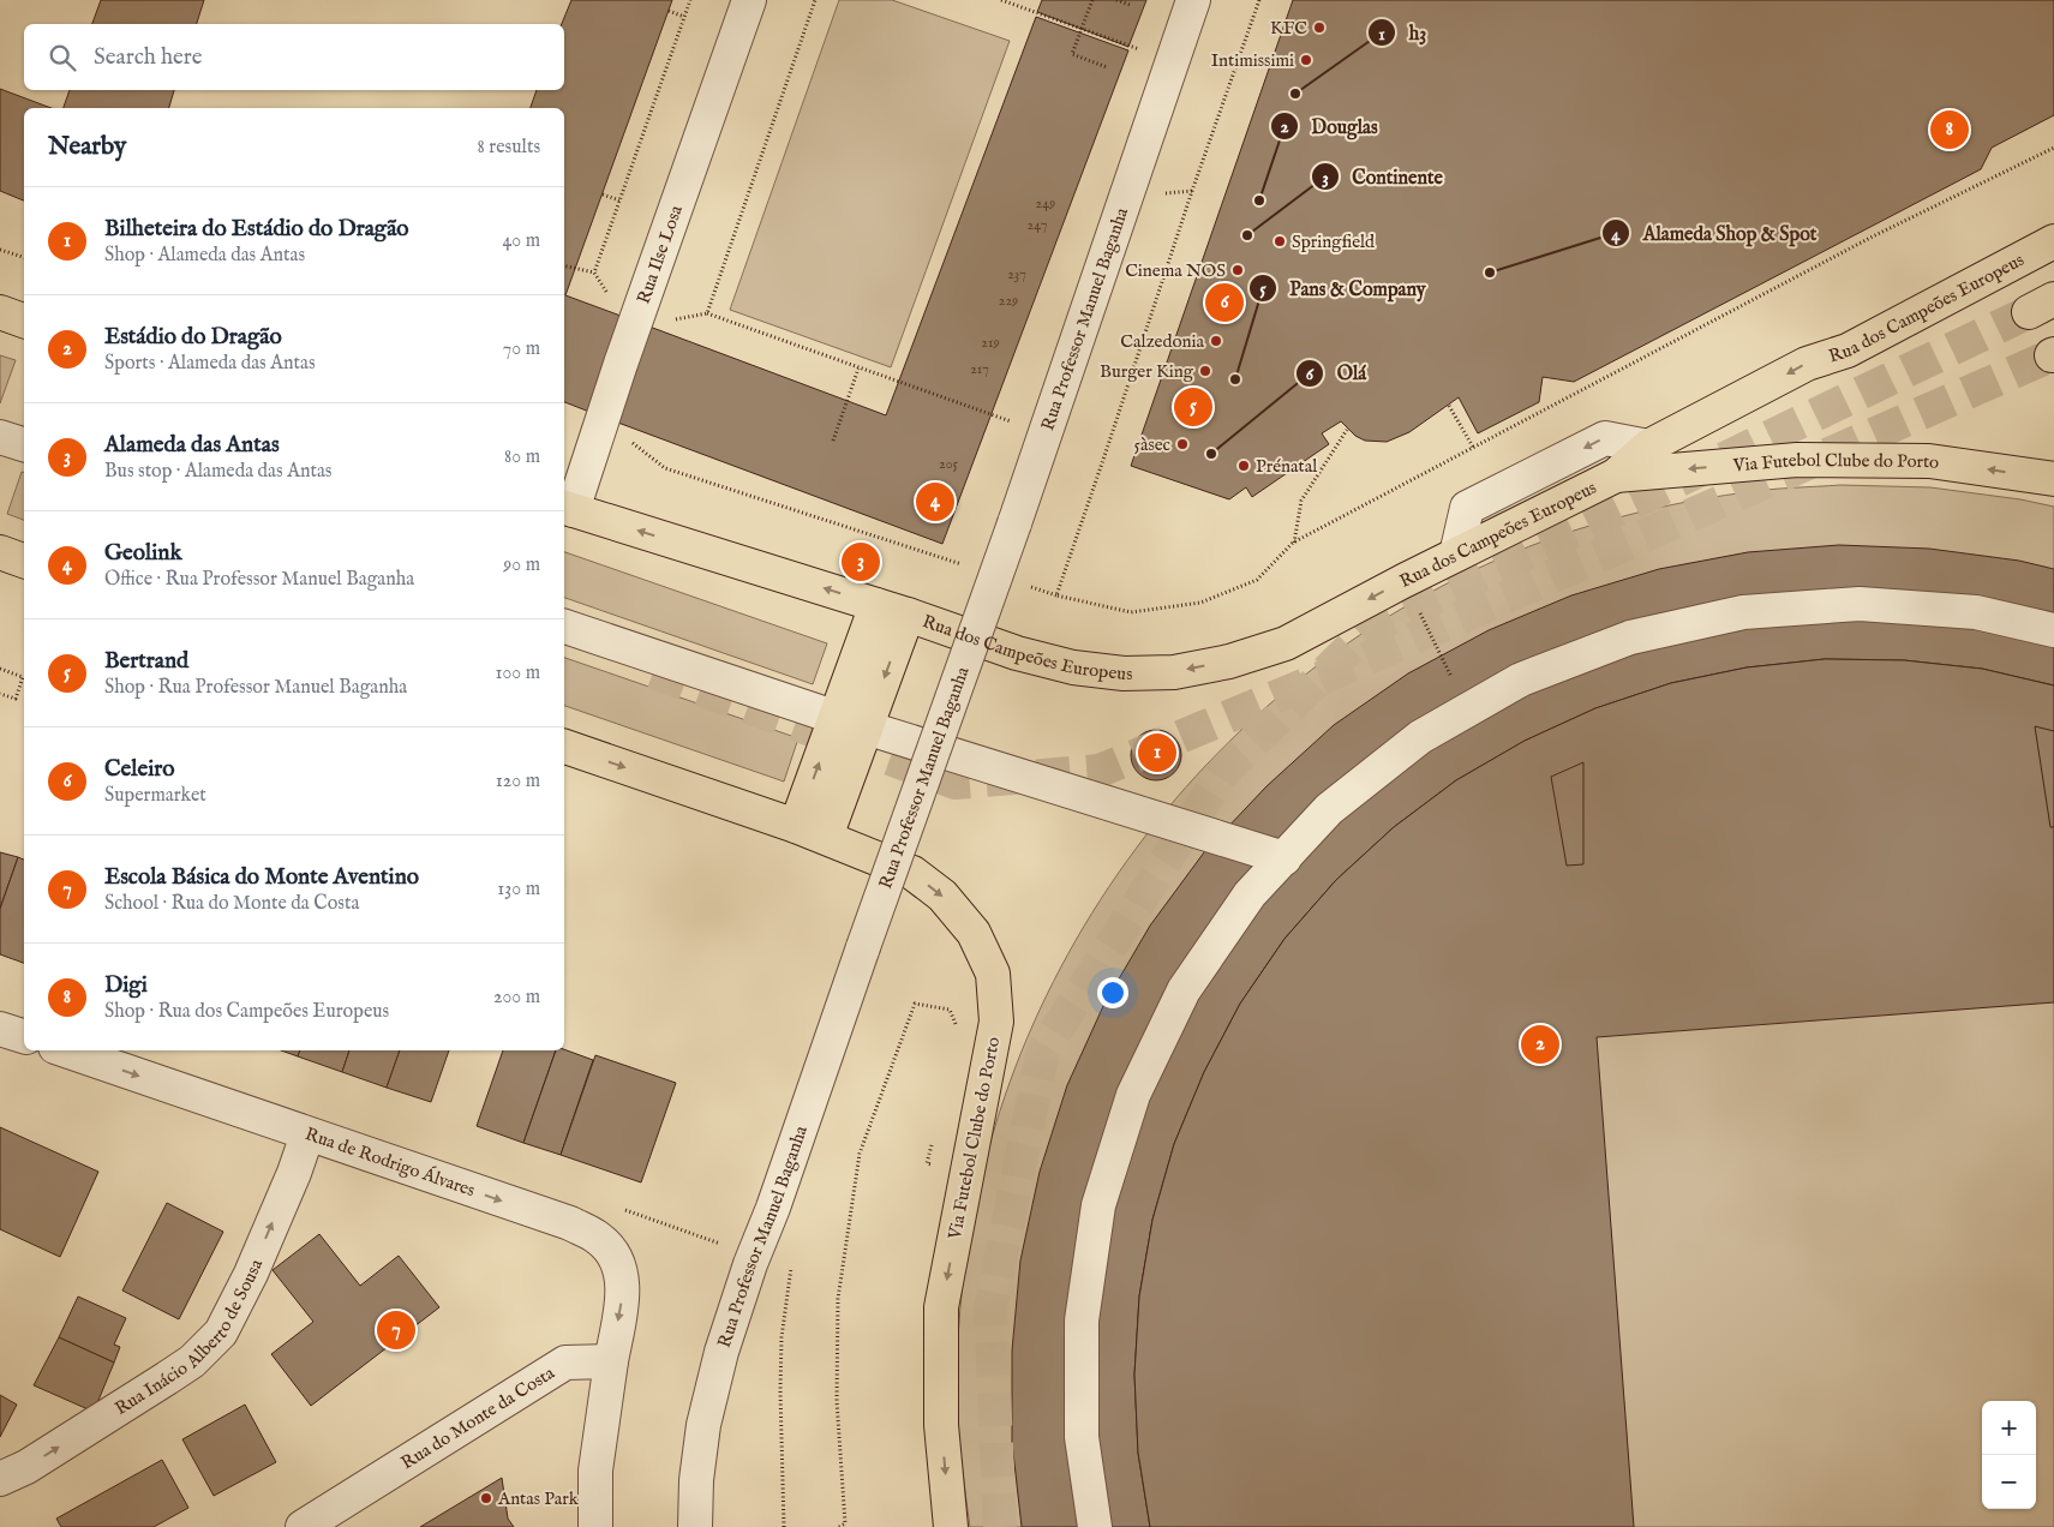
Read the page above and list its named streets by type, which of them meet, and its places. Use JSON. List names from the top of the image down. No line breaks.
{"streets":{"main road":["Rua dos Campeões Europeus","Via Futebol Clube do Porto"],"street":["Rua Ilse Losa","Rua Professor Manuel Baganha","Rua de Rodrigo Álvares","Rua Inácio Alberto de Sousa","Rua do Monte da Costa"]},"crossings":[["Rua Ilse Losa","Rua dos Campeões Europeus"],["Rua dos Campeões Europeus","Via Futebol Clube do Porto"],["Rua de Rodrigo Álvares","Rua Inácio Alberto de Sousa"],["Rua de Rodrigo Álvares","Rua do Monte da Costa"]],"one_way":["Rua dos Campeões Europeus","Rua de Rodrigo Álvares","Rua Inácio Alberto de Sousa"],"places":["KFC","Intimissimi","h3","Douglas","Continente","Springfield","Cinema NOS","Alameda Shop & Spot","Calzedonia","Burger King","Pans & Company","5àsec","Olá","Prénatal","Antas Park"],"house_numbers":["249","247","237","229","219","217","205"],"page":{"search":"Search here","pins":["8","6","5","4","3","1","2","7"],"heading":["Nearby","8 results"],"list":[{"mark":"1","name":"Bilheteira do Estádio do Dragão","note":"Shop · Alameda das Antas","value":"40 m"},{"mark":"2","name":"Estádio do Dragão","note":"Sports · Alameda das Antas","value":"70 m"},{"mark":"3","name":"Alameda das Antas","note":"Bus stop · Alameda das Antas","value":"80 m"},{"mark":"4","name":"Geolink","note":"Office · Rua Professor Manuel Baganha","value":"90 m"},{"mark":"5","name":"Bertrand","note":"Shop · Rua Professor Manuel Baganha","value":"100 m"},{"mark":"6","name":"Celeiro","note":"Supermarket","value":"120 m"},{"mark":"7","name":"Escola Básica do Monte Aventino","note":"School · Rua do Monte da Costa","value":"130 m"},{"mark":"8","name":"Digi","note":"Shop · Rua dos Campeões Europeus","value":"200 m"}],"map_buttons":["+","−"]}}
